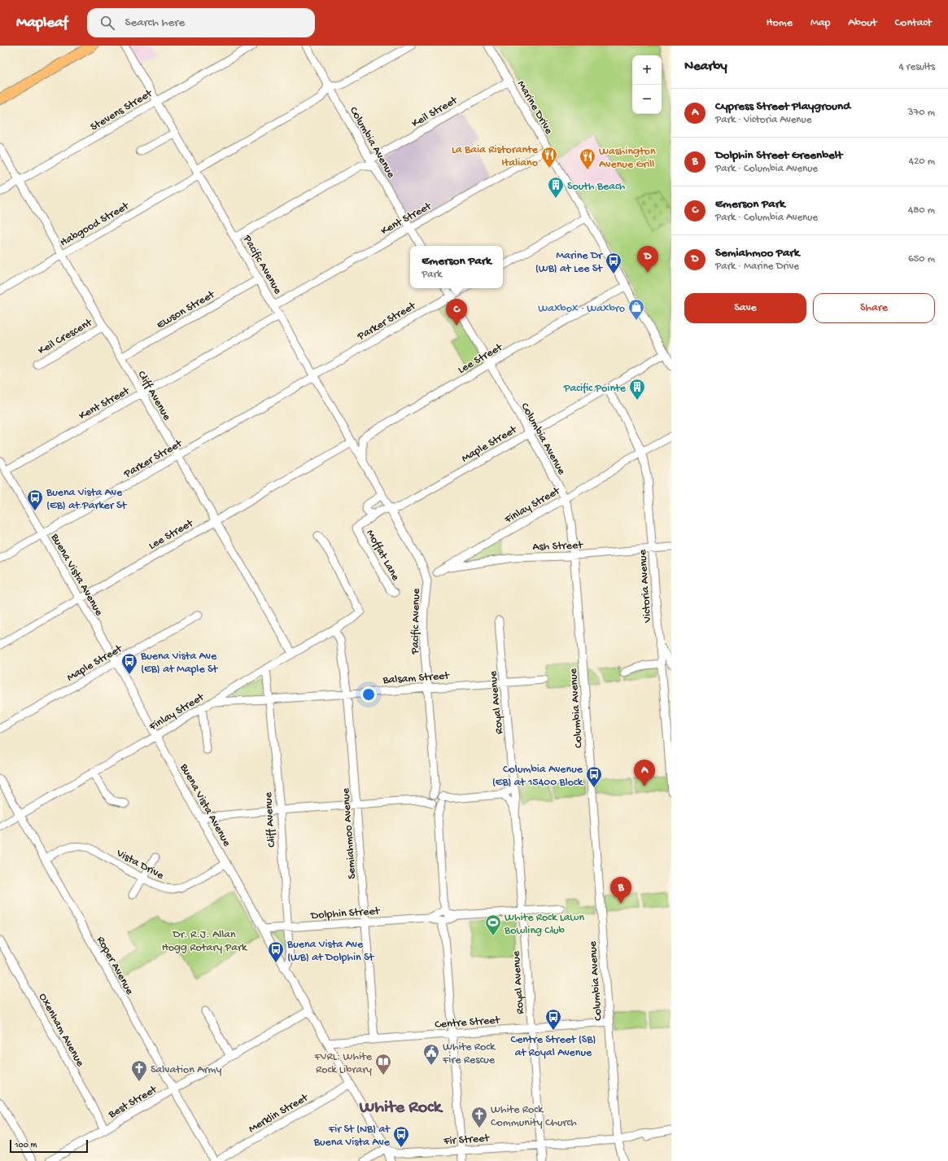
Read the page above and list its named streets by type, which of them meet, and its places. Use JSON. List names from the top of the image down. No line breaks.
{"streets":{"street":["Marine Drive","Stevens Street","Keil Street","Columbia Avenue","Kent Street","Habgood Street","Pacific Avenue","Ewson Street","Parker Street","Keil Crescent","Lee Street","Cliff Avenue","Maple Street","Finlay Street","Ash Street","Moffat Lane","Buena Vista Avenue","Victoria Avenue","Balsam Street","Royal Avenue","Semiahmoo Avenue","Vista Drive","Dolphin Street","Roper Avenue","Centre Street","Oxenham Avenue","Best Street","Merklin Street","Fir Street"]},"crossings":[["Marine Drive","Keil Street"],["Marine Drive","Kent Street"],["Marine Drive","Lee Street"],["Marine Drive","Maple Street"],["Stevens Street","Pacific Avenue"],["Stevens Street","Cliff Avenue"],["Keil Street","Columbia Avenue"],["Columbia Avenue","Kent Street"],["Columbia Avenue","Parker Street"],["Columbia Avenue","Lee Street"],["Columbia Avenue","Maple Street"],["Columbia Avenue","Finlay Street"],["Columbia Avenue","Ash Street"],["Columbia Avenue","Centre Street"],["Columbia Avenue","Fir Street"],["Kent Street","Pacific Avenue"],["Kent Street","Cliff Avenue"],["Kent Street","Buena Vista Avenue"],["Habgood Street","Pacific Avenue"],["Habgood Street","Cliff Avenue"],["Pacific Avenue","Ewson Street"],["Pacific Avenue","Parker Street"],["Pacific Avenue","Lee Street"],["Pacific Avenue","Maple Street"],["Pacific Avenue","Balsam Street"],["Pacific Avenue","Dolphin Street"],["Pacific Avenue","Centre Street"],["Pacific Avenue","Fir Street"],["Ewson Street","Cliff Avenue"],["Parker Street","Cliff Avenue"],["Parker Street","Buena Vista Avenue"],["Keil Crescent","Cliff Avenue"],["Lee Street","Cliff Avenue"],["Lee Street","Buena Vista Avenue"],["Cliff Avenue","Finlay Street"],["Cliff Avenue","Buena Vista Avenue"],["Cliff Avenue","Balsam Street"],["Cliff Avenue","Dolphin Street"],["Maple Street","Buena Vista Avenue"],["Maple Street","Victoria Avenue"],["Finlay Street","Ash Street"],["Finlay Street","Buena Vista Avenue"],["Finlay Street","Victoria Avenue"],["Finlay Street","Balsam Street"],["Finlay Street","Semiahmoo Avenue"],["Finlay Street","Roper Avenue"],["Ash Street","Victoria Avenue"],["Buena Vista Avenue","Vista Drive"],["Buena Vista Avenue","Dolphin Street"],["Buena Vista Avenue","Centre Street"],["Buena Vista Avenue","Best Street"],["Buena Vista Avenue","Merklin Street"],["Buena Vista Avenue","Fir Street"],["Balsam Street","Royal Avenue"],["Balsam Street","Semiahmoo Avenue"],["Royal Avenue","Centre Street"],["Royal Avenue","Fir Street"],["Semiahmoo Avenue","Dolphin Street"],["Semiahmoo Avenue","Centre Street"],["Vista Drive","Roper Avenue"],["Roper Avenue","Best Street"],["Oxenham Avenue","Best Street"]],"districts":["White Rock"],"parks":["Dr. R.J. Allan Hogg Rotary Park"],"places":{"restaurant":["La Baia Ristorante Italiano","Washington Avenue Grill"],"building":["South Beach","Pacific Pointe"],"bus stop":["Marine Dr (WB) at Lee St","Buena Vista Ave (EB) at Parker St","Buena Vista Ave (EB) at Maple St","Columbia Avenue (EB) at 15400 Block","Buena Vista Ave (WB) at Dolphin St","Centre Street (SB) at Royal Avenue","Fir St (NB) at Buena Vista Ave"],"shop":["Waxbox · Waxbro"],"sports":["White Rock Lawn Bowling Club"],"public building":["White Rock Fire Rescue"],"library":["FVRL: White Rock Library"],"church":["Salvation Army","White Rock Community Church"]},"scale_bar":"100 m","page":{"header":"Mapleaf","search":"Search here","nav":["Home","Map","About","Contact"],"heading":["Nearby","4 results"],"map_buttons":["+","−"],"list":[{"mark":"A","name":"Cypress Street Playground","note":"Park · Victoria Avenue","value":"370 m"},{"mark":"B","name":"Dolphin Street Greenbelt","note":"Park · Columbia Avenue","value":"420 m"},{"mark":"C","name":"Emerson Park","note":"Park · Columbia Avenue","value":"480 m"},{"mark":"D","name":"Semiahmoo Park","note":"Park · Marine Drive","value":"650 m"}],"popup":["Emerson Park","Park"],"pins":["D","C","A","B"],"buttons":["Save","Share"],"scale":"100 m"}}
